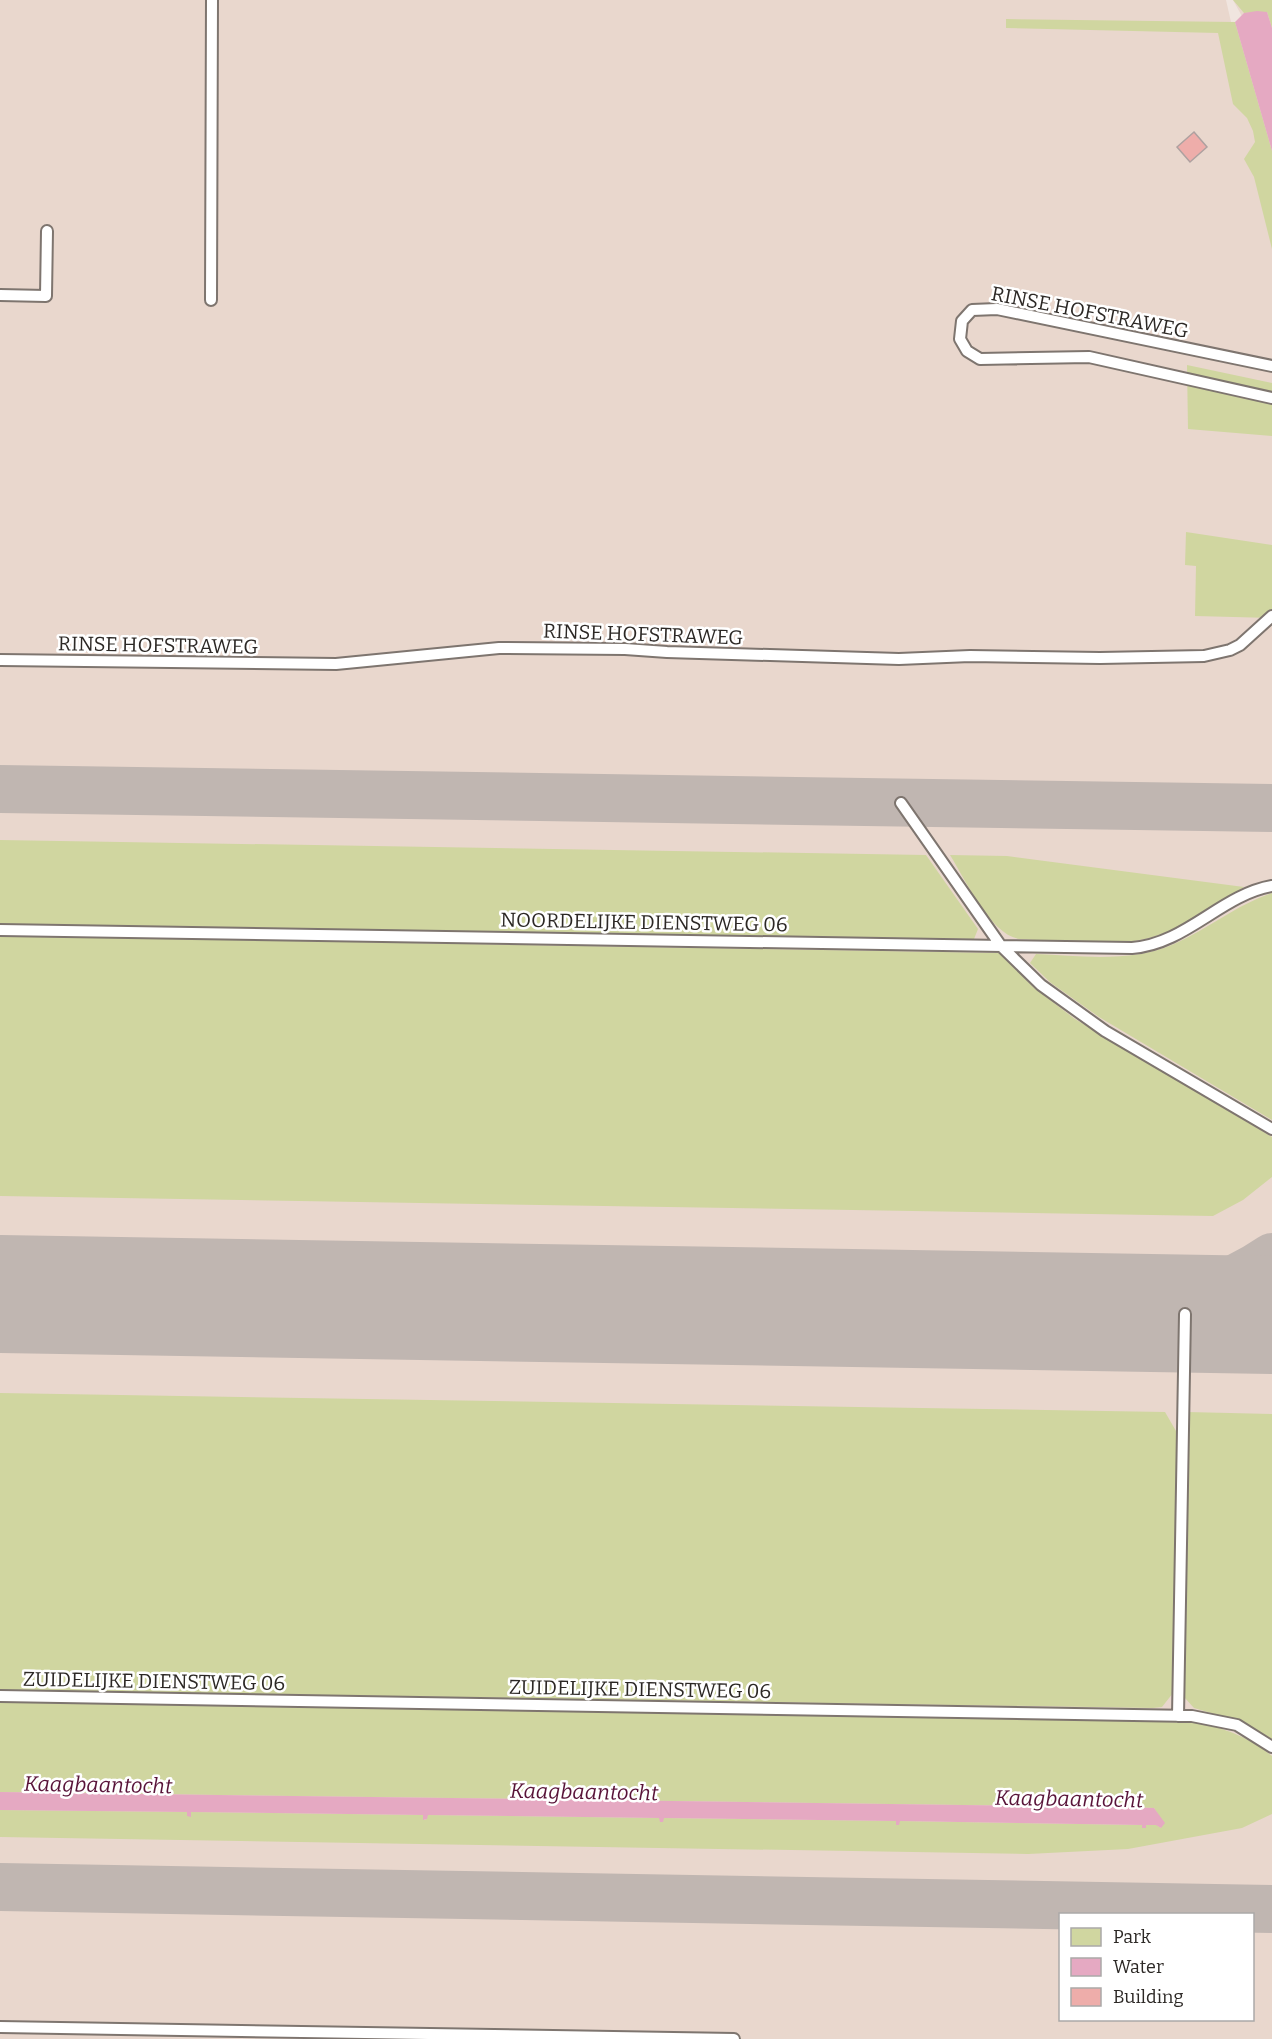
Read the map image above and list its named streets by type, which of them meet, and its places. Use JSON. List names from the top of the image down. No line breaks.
{"streets":{"lane":["RINSE HOFSTRAWEG","NOORDELIJKE DIENSTWEG 06","ZUIDELIJKE DIENSTWEG 06"]},"water":["Kaagbaantocht"],"legend":["Park","Water","Building"]}
